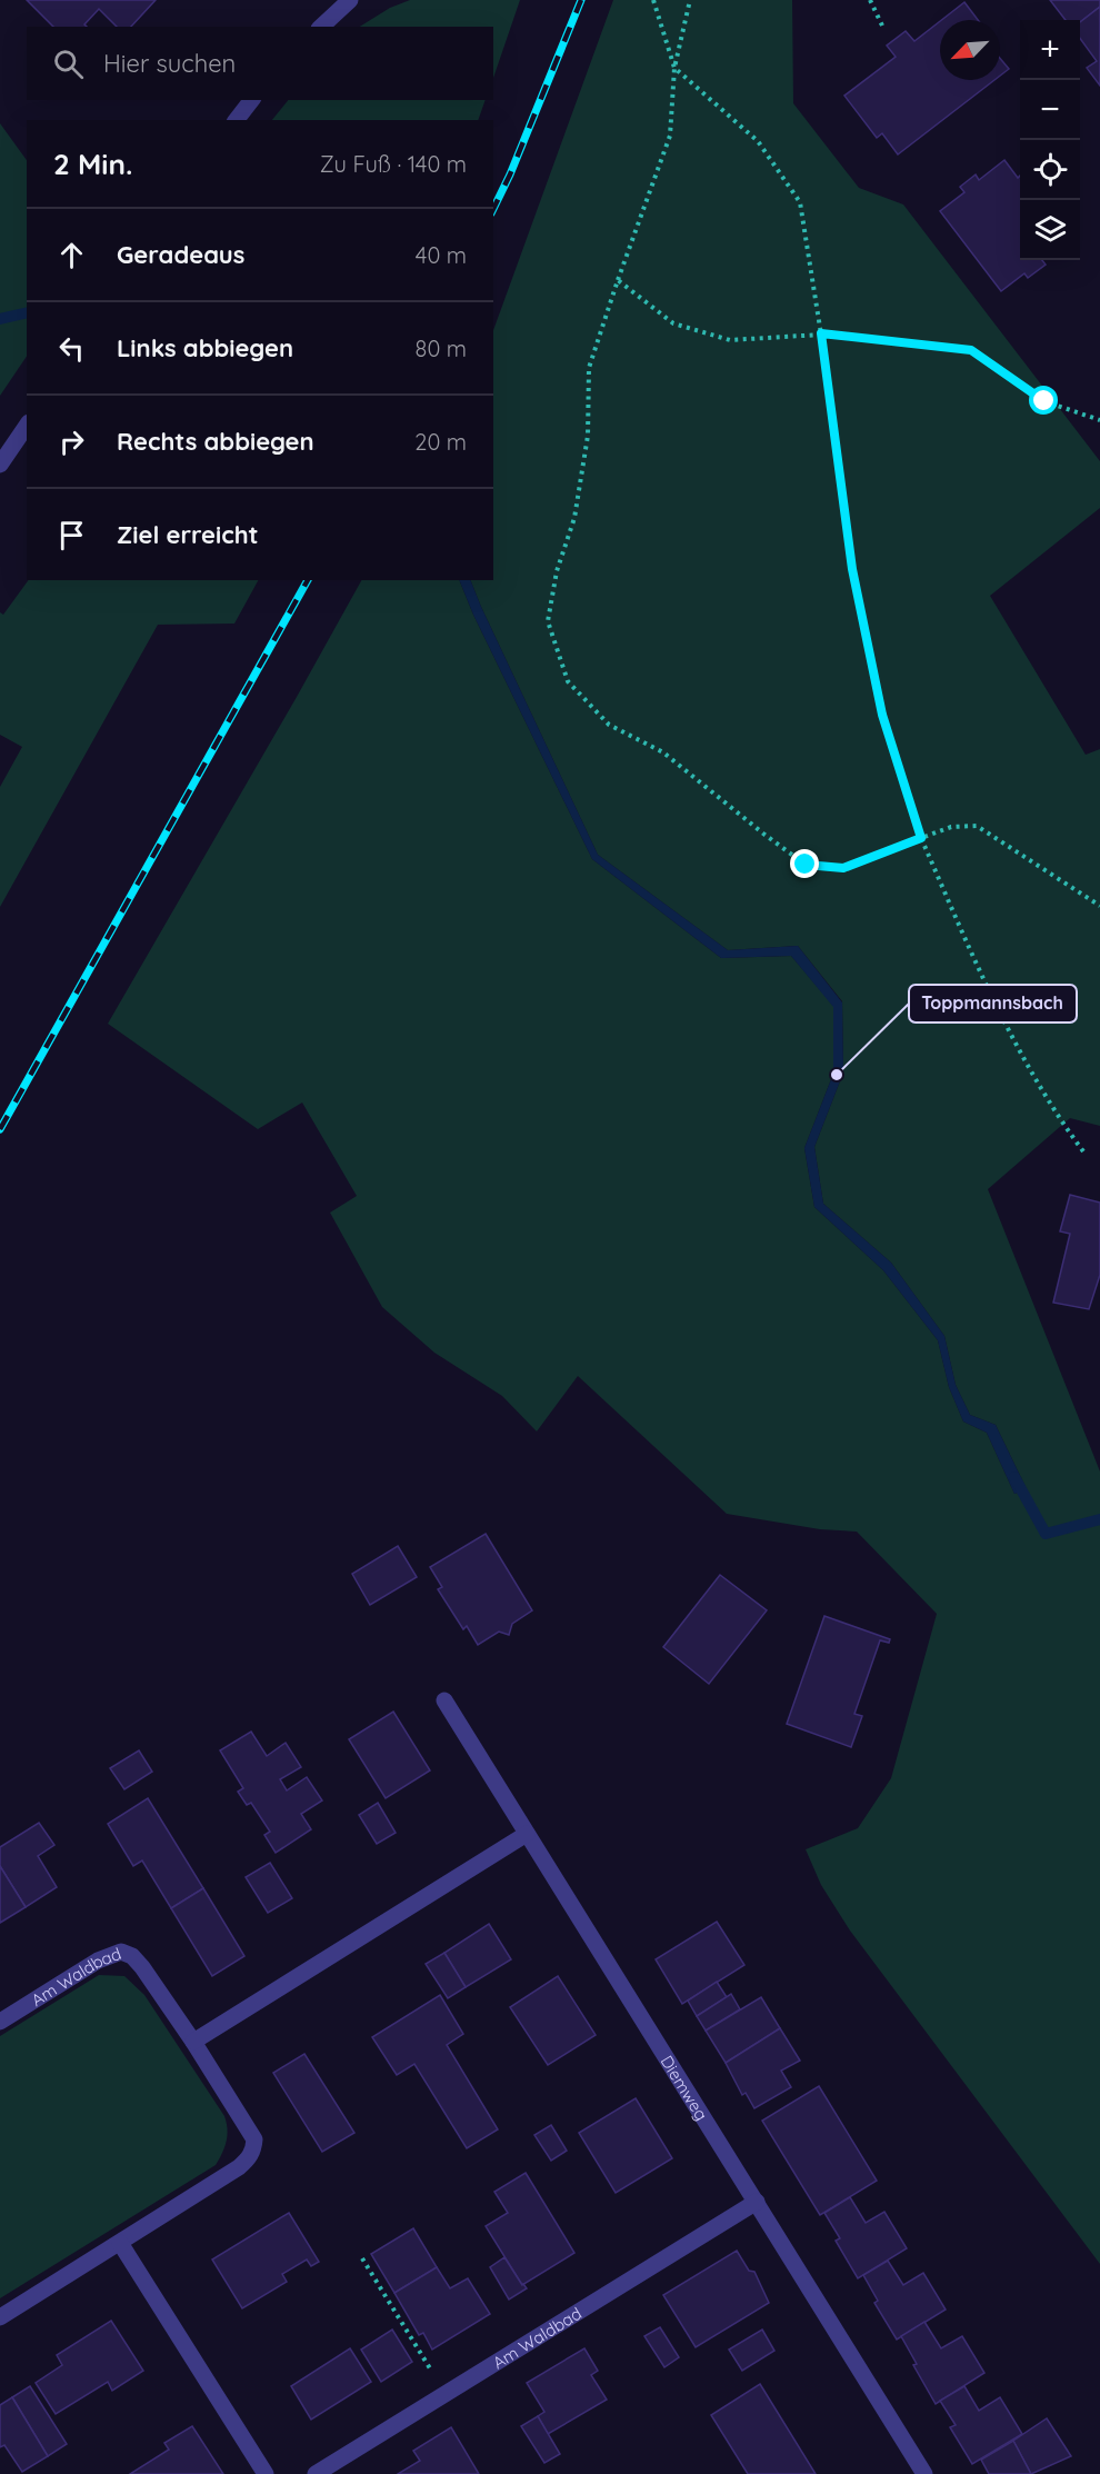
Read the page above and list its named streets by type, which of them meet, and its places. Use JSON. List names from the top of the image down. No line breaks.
{"streets":{"street":["Am Waldbad","Diemweg"]},"crossings":[["Am Waldbad","Diemweg"]],"places":["Toppmannsbach"],"north":"bottom left","page":{"map_buttons":["+","−"],"search":"Hier suchen","heading":["2 Min.","Zu Fuß · 140 m"],"list":[["Geradeaus","40 m"],["Links abbiegen","80 m"],["Rechts abbiegen","20 m"],"Ziel erreicht"]}}
